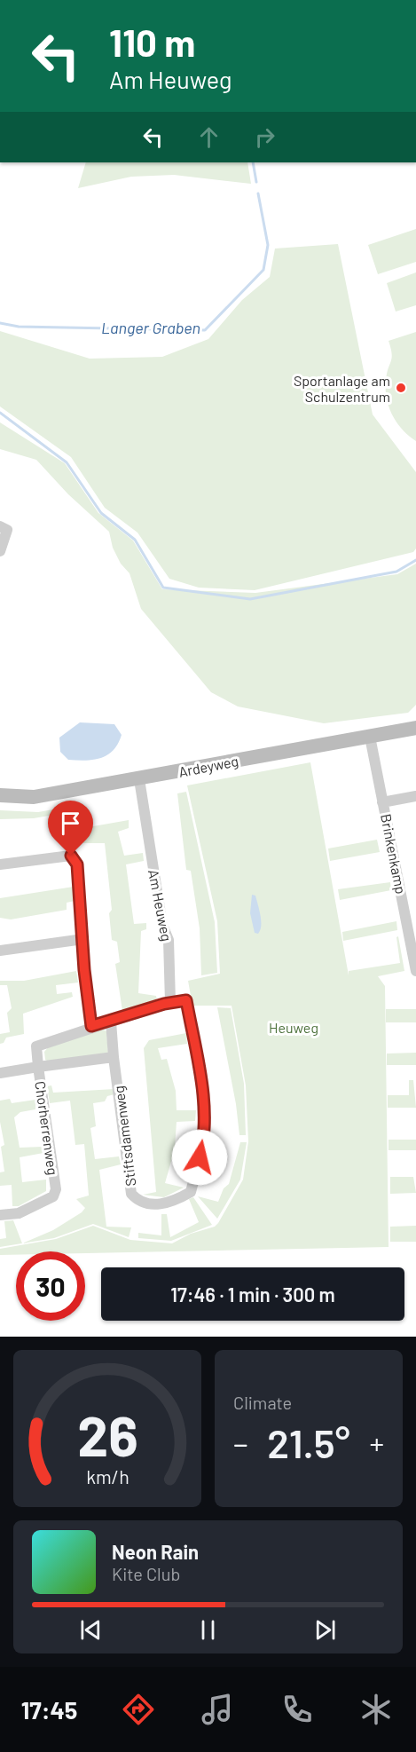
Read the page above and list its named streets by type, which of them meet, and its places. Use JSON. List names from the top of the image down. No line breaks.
{"streets":{"main road":["Ardeyweg"],"street":["Brinkenkamp","Am Heuweg","Chorherrenweg","Stiftsdamenweg"]},"crossings":[["Ardeyweg","Brinkenkamp"],["Ardeyweg","Am Heuweg"],["Am Heuweg","Stiftsdamenweg"]],"water":["Langer Graben"],"parks":["Heuweg"],"places":["Sportanlage am Schulzentrum"],"page":{"turn":["110 m","Am Heuweg"],"limit":"30","trip":"17:46 · 1 min · 300 m","tile":"Climate","heat":["−","21.5°","+"],"song":["Neon Rain","Kite Club"],"tabs":"17:45","gauge":["26","km/h"]}}
